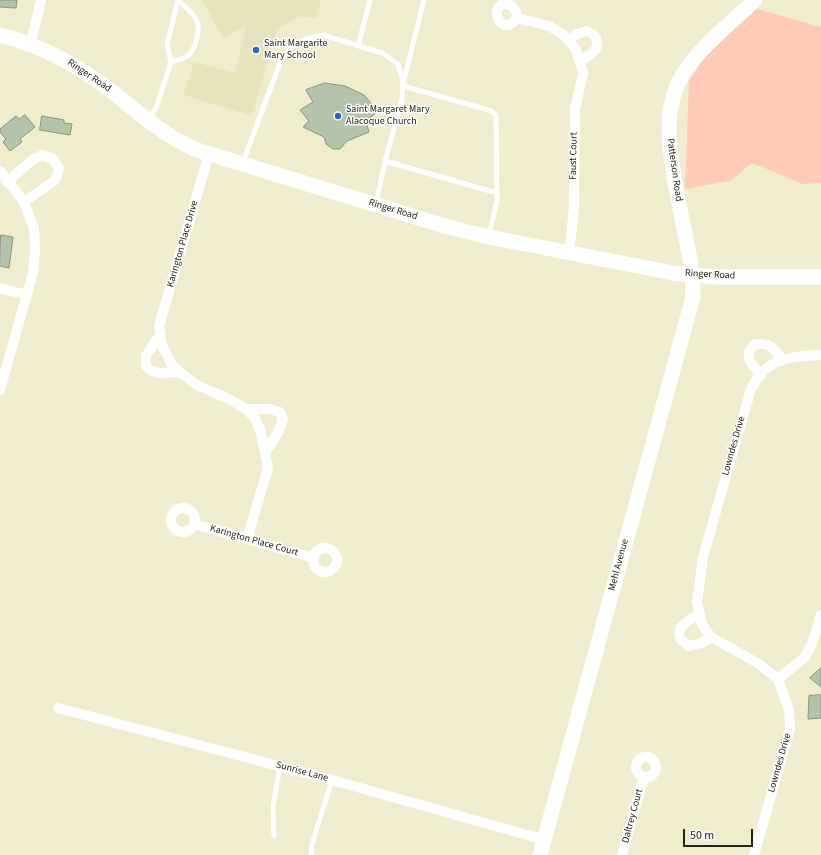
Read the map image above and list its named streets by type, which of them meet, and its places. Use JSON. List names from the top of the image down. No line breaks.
{"streets":{"street":["Ringer Road","Faust Court","Patterson Road","Karington Place Drive","Lowndes Drive","Karington Place Court","Mehl Avenue","Sunrise Lane","Daltrey Court"]},"crossings":[["Ringer Road","Faust Court"],["Ringer Road","Patterson Road"],["Ringer Road","Karington Place Drive"],["Ringer Road","Mehl Avenue"],["Patterson Road","Mehl Avenue"],["Karington Place Drive","Karington Place Court"],["Mehl Avenue","Sunrise Lane"]],"places":["Saint Margarite Mary School","Saint Margaret Mary Alacoque Church"],"scale_bar":"50 m"}
